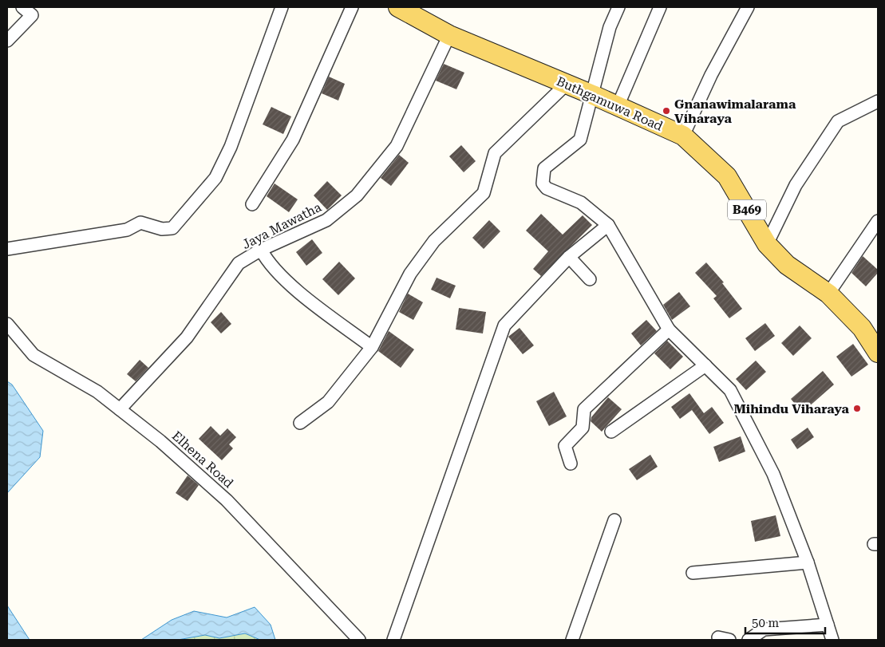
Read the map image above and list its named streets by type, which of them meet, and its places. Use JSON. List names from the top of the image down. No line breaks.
{"streets":{"main road":["Buthgamuwa Road","B469"],"street":["Jaya Mawatha","Elhena Road"]},"crossings":[["Buthgamuwa Road","Jaya Mawatha"],["Jaya Mawatha","Elhena Road"]],"places":["Gnanawimalarama Viharaya","Mihindu Viharaya"],"scale_bar":"50 m"}
